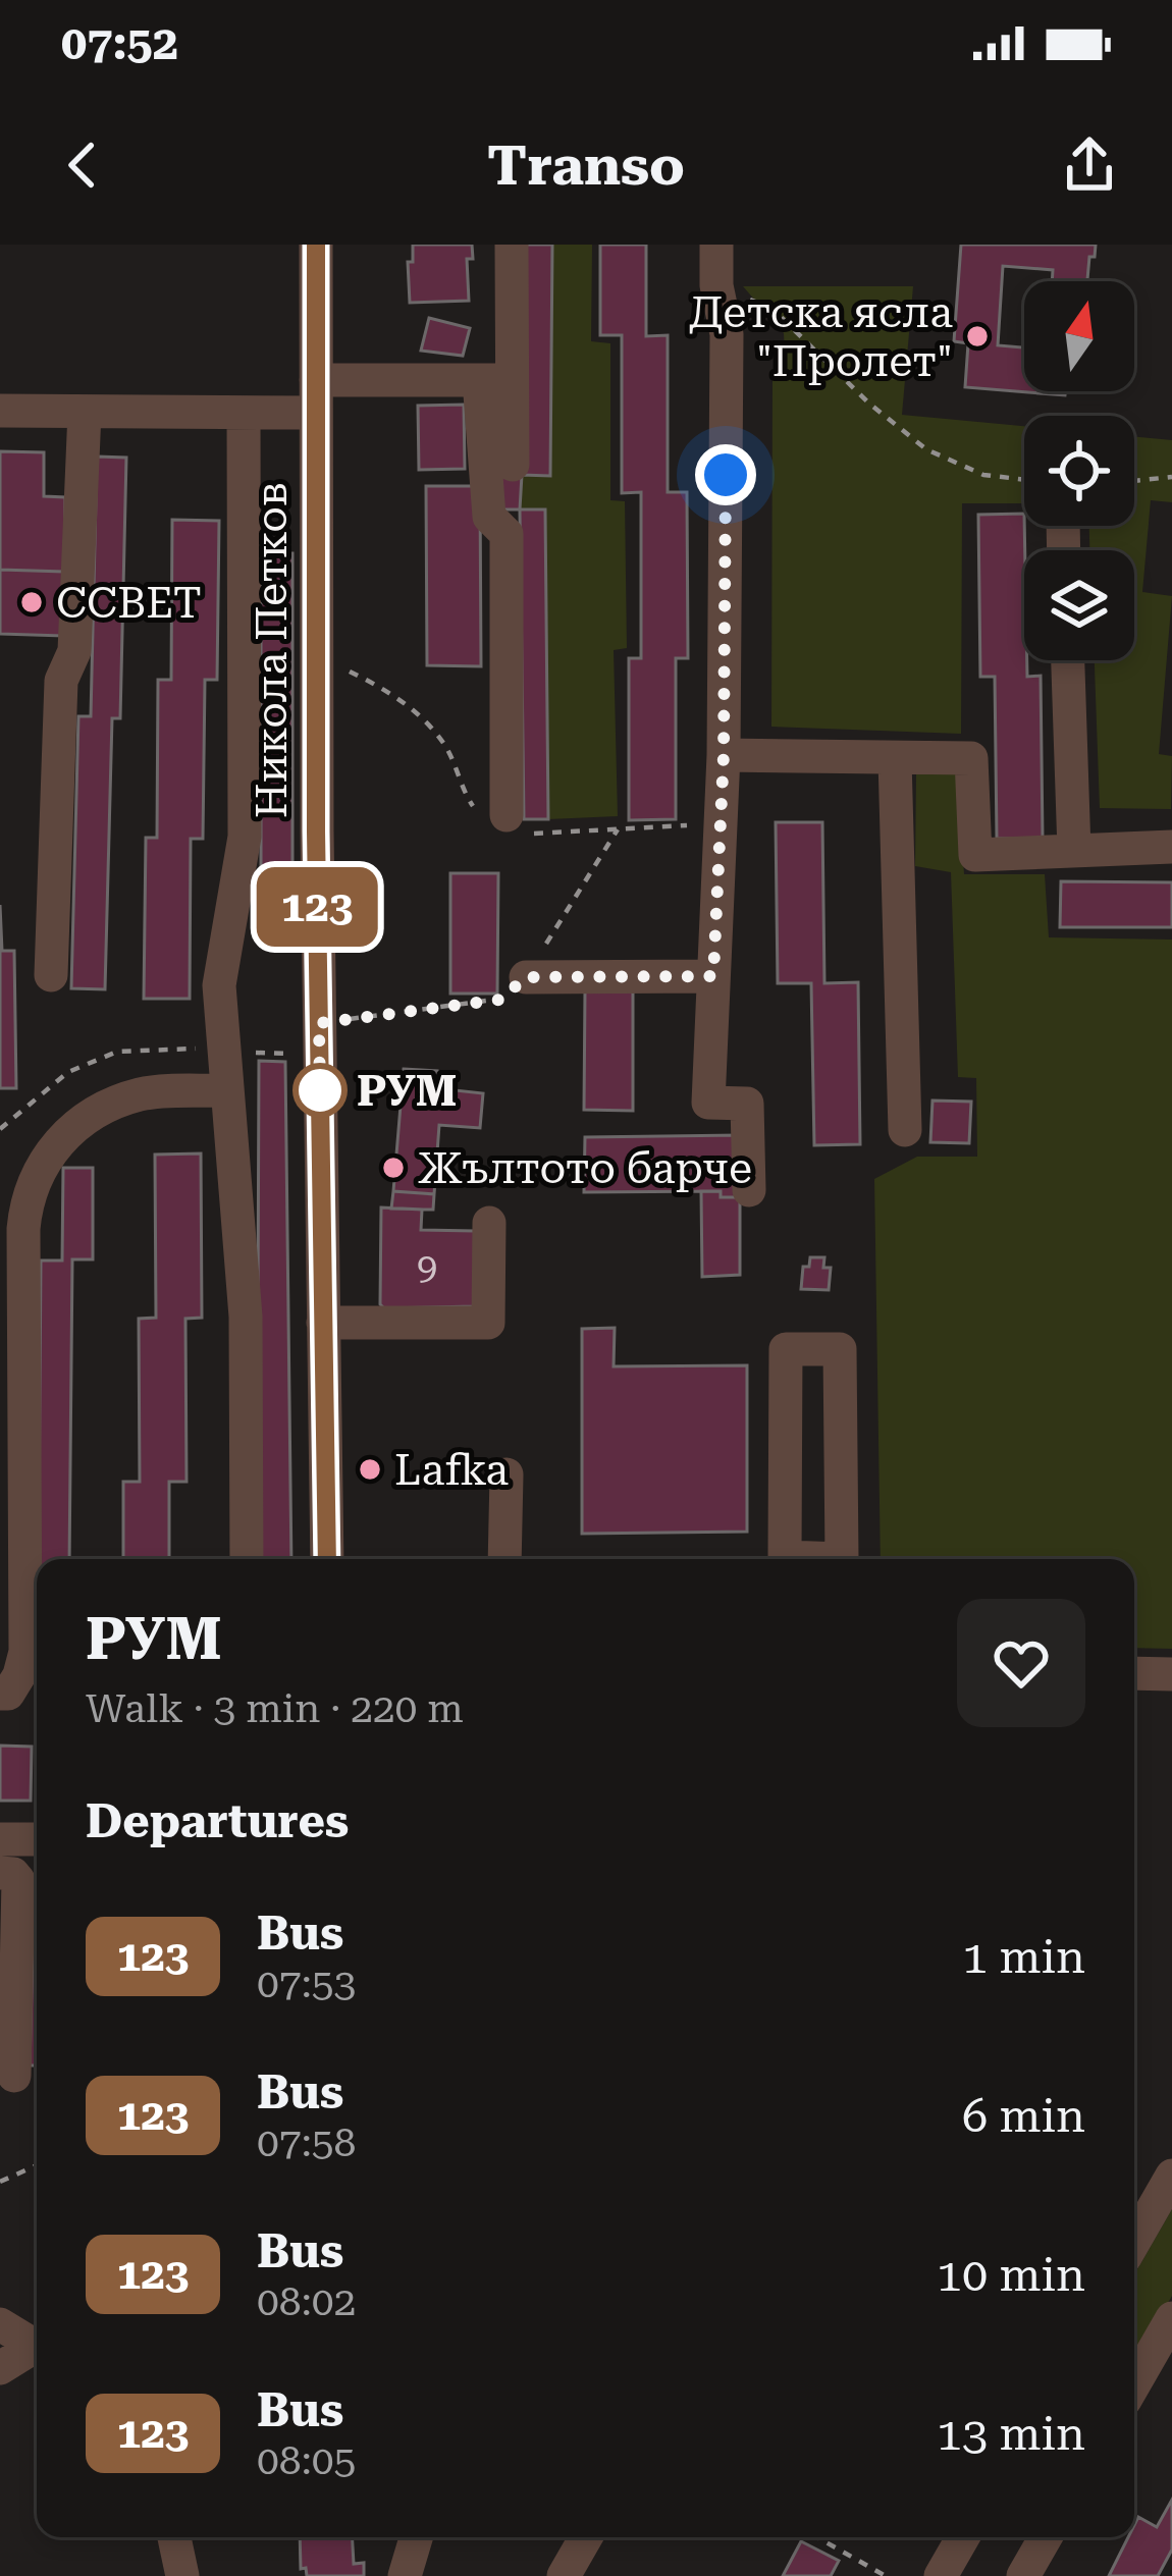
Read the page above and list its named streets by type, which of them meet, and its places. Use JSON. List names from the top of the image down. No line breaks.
{"streets":{"street":["Никола Петков"]},"places":["Детска ясла \"Пролет\"","ССВЕТ","РУМ","Жълтото барче","Lafka"],"lines":["bus line 123"],"house_numbers":["9"],"north":"top","page":{"status":"07:52","header":"Transo","on_map":"123","heading":[["РУМ","Walk · 3 min · 220 m"],"Departures"],"list":[{"mark":"123","name":"Bus","note":"07:53","value":"1 min"},{"mark":"123","name":"Bus","note":"07:58","value":"6 min"},{"mark":"123","name":"Bus","note":"08:02","value":"10 min"},{"mark":"123","name":"Bus","note":"08:05","value":"13 min"}]}}
